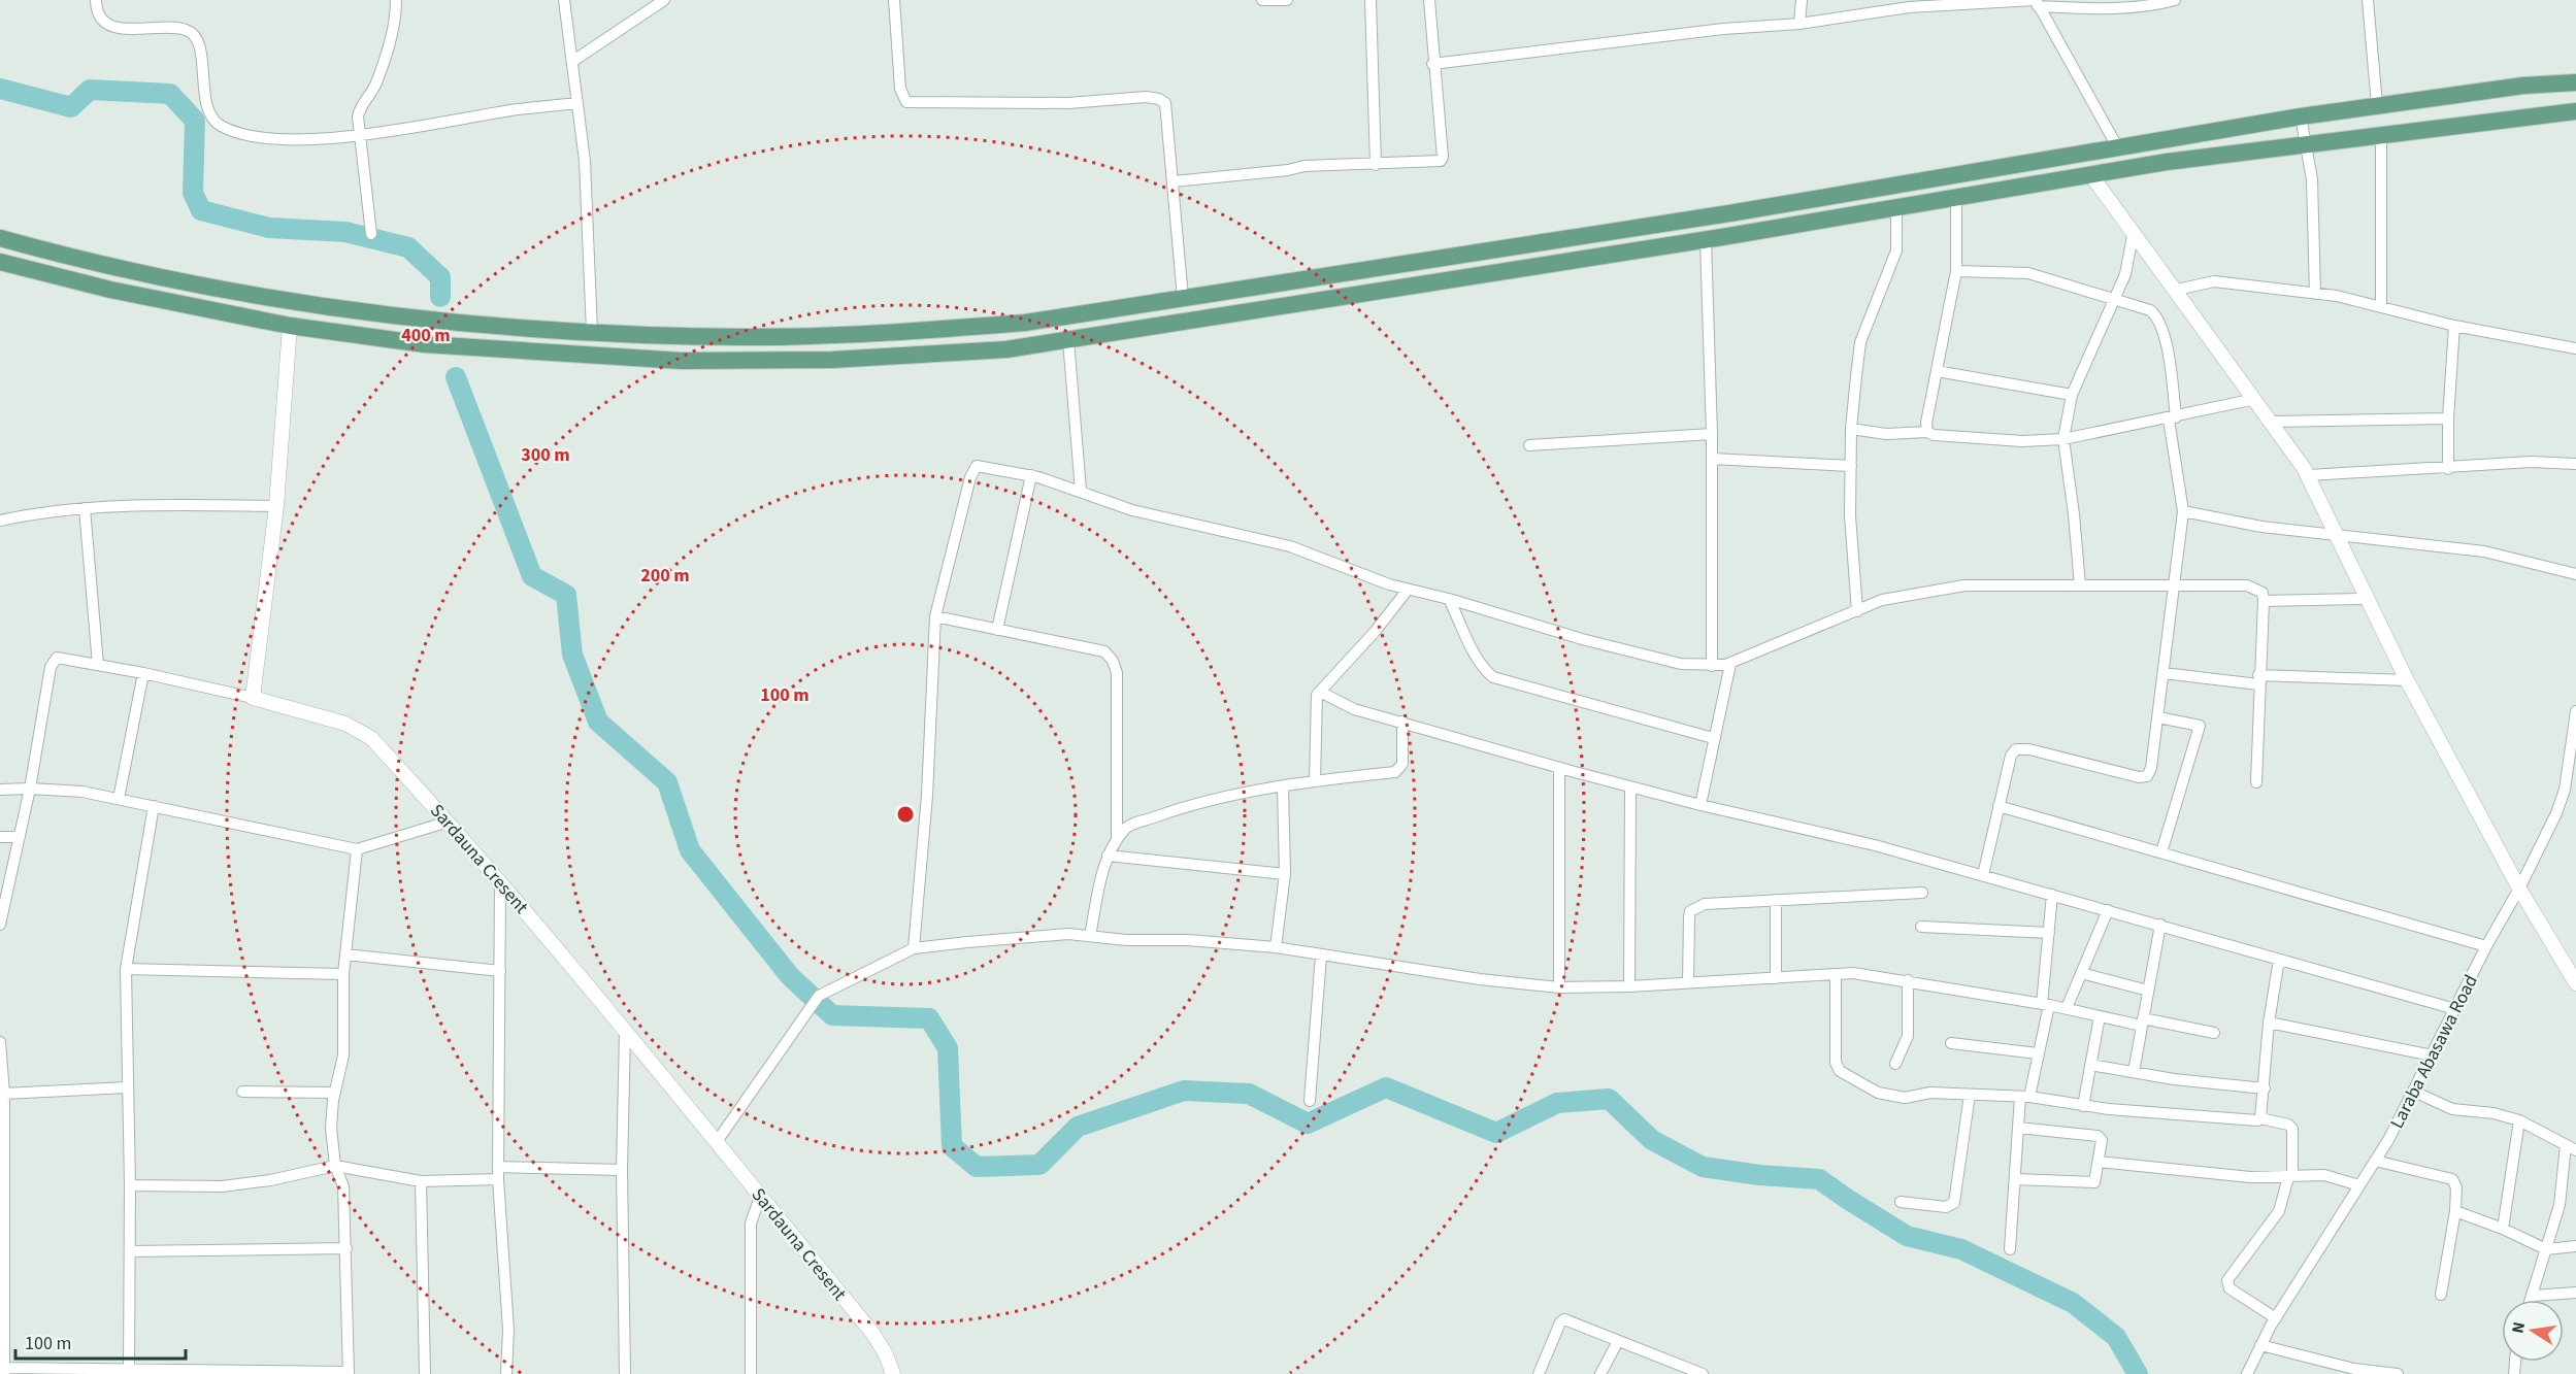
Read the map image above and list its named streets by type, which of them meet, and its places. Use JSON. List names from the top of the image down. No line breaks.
{"streets":{"street":["Sardauna Cresent","Laraba Abasawa Road"]},"scale_bar":"100 m","north":"left","rings":["400 m","300 m","200 m","100 m"]}
